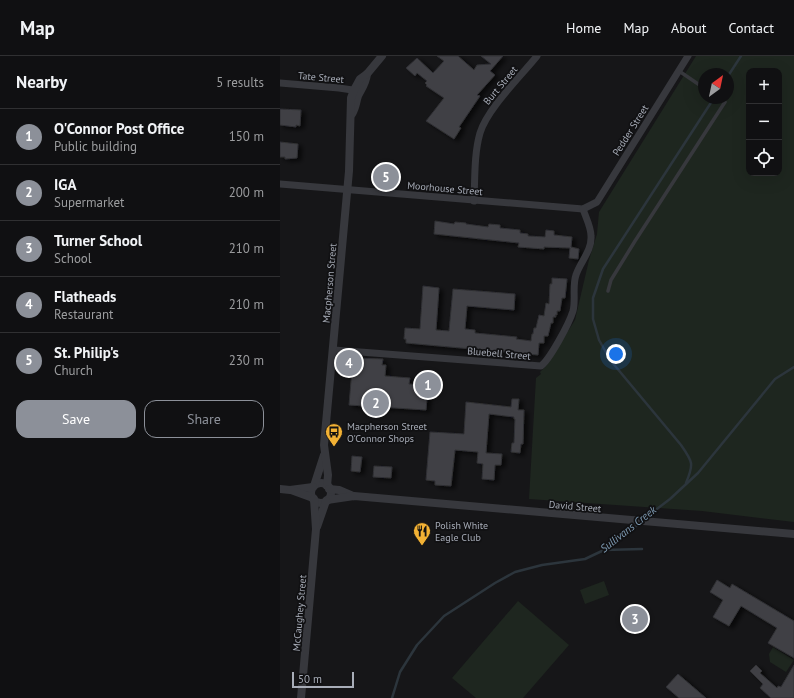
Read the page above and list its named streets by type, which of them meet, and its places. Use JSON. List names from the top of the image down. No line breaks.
{"streets":{"street":["Tate Street","Burt Street","Pedder Street","Moorhouse Street","Macpherson Street","Bluebell Street","David Street","McCaughey Street"]},"crossings":[["Tate Street","Macpherson Street"],["Burt Street","Moorhouse Street"],["Pedder Street","Moorhouse Street"],["Pedder Street","Bluebell Street"],["Moorhouse Street","Macpherson Street"],["Moorhouse Street","Bluebell Street"],["Macpherson Street","Bluebell Street"],["Macpherson Street","David Street"],["Macpherson Street","McCaughey Street"],["David Street","McCaughey Street"]],"water":["Sullivans Creek"],"places":{"bus stop":["Macpherson Street O'Connor Shops"],"restaurant":["Polish White Eagle Club"]},"scale_bar":"50 m","north":"top right","page":{"header":"Map","nav":["Home","Map","About","Contact"],"heading":["Nearby","5 results"],"map_buttons":["+","−"],"list":[{"mark":"1","name":"O'Connor Post Office","note":"Public building","value":"150 m"},{"mark":"2","name":"IGA","note":"Supermarket","value":"200 m"},{"mark":"3","name":"Turner School","note":"School","value":"210 m"},{"mark":"4","name":"Flatheads","note":"Restaurant","value":"210 m"},{"mark":"5","name":"St. Philip's","note":"Church","value":"230 m"}],"pins":["5","4","1","2","3"],"buttons":["Save","Share"],"scale":"50 m"}}
